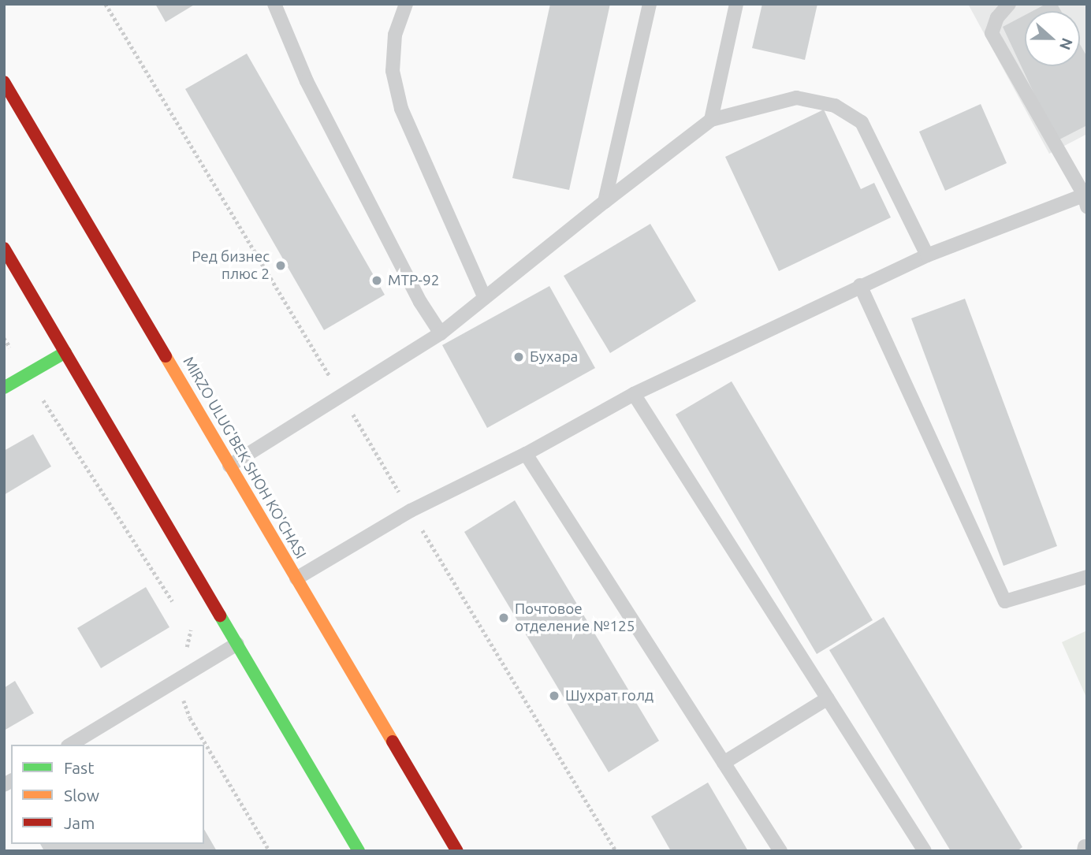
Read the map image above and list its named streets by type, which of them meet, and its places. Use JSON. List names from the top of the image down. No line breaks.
{"streets":{"main road":["MIRZO ULUG'BEK SHOH KO'CHASI"]},"places":["Ред бизнес плюс 2","MTP-92","Бухара","Почтовое отделение №125","Шухрат голд"],"legend":["Fast","Slow","Jam"],"north":"right"}
